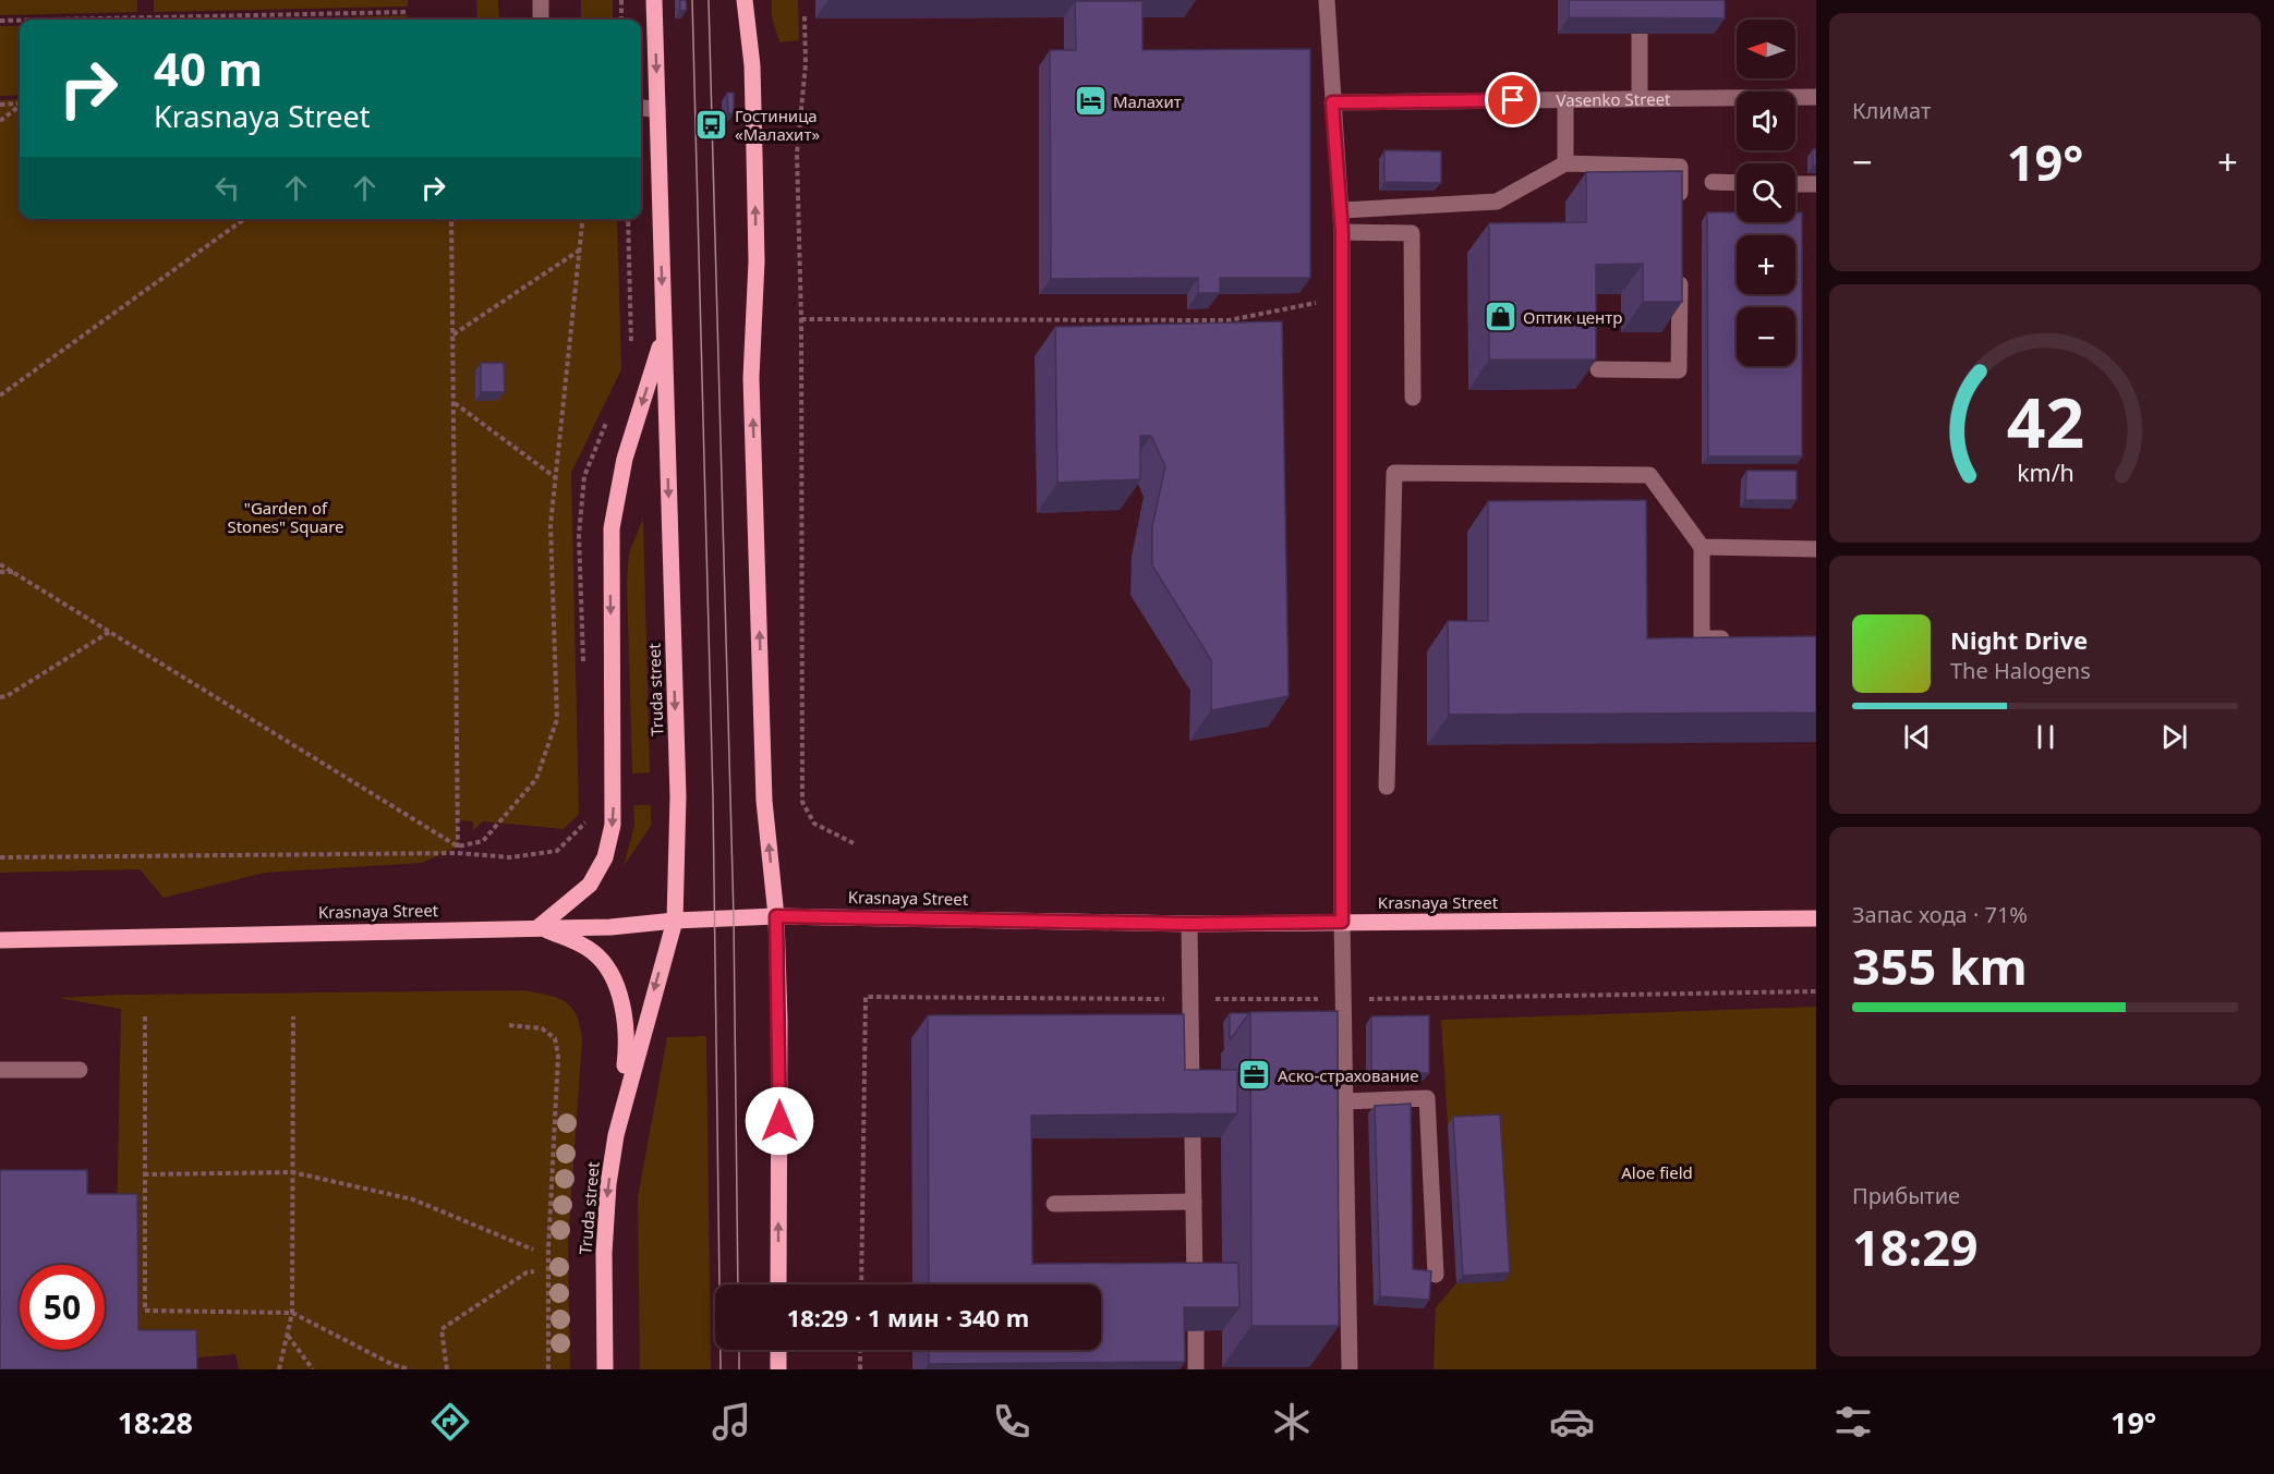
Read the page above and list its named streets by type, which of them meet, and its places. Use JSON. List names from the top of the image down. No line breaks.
{"streets":{"main road":["Truda street","Krasnaya Street"],"street":["Vasenko Street"]},"crossings":[["Truda street","Krasnaya Street"]],"parks":["\"Garden of Stones\" Square","Aloe field"],"places":{"hotel":["Малахит"],"bus stop":["Гостиница «Малахит»"],"shop":["Оптик центр"],"office":["Аско-страхование"]},"north":"left","page":{"tile":["Климат",["Запас хода · 71%","355 km"],["Прибытие","18:29"]],"map_buttons":["+","−"],"turn":["40 m","Krasnaya Street"],"heat":["−","19°","+"],"song":["Night Drive","The Halogens"],"limit":"50","trip":"18:29 · 1 мин · 340 m","tabs":["18:28","19°"],"gauge":["42","km/h"]}}
